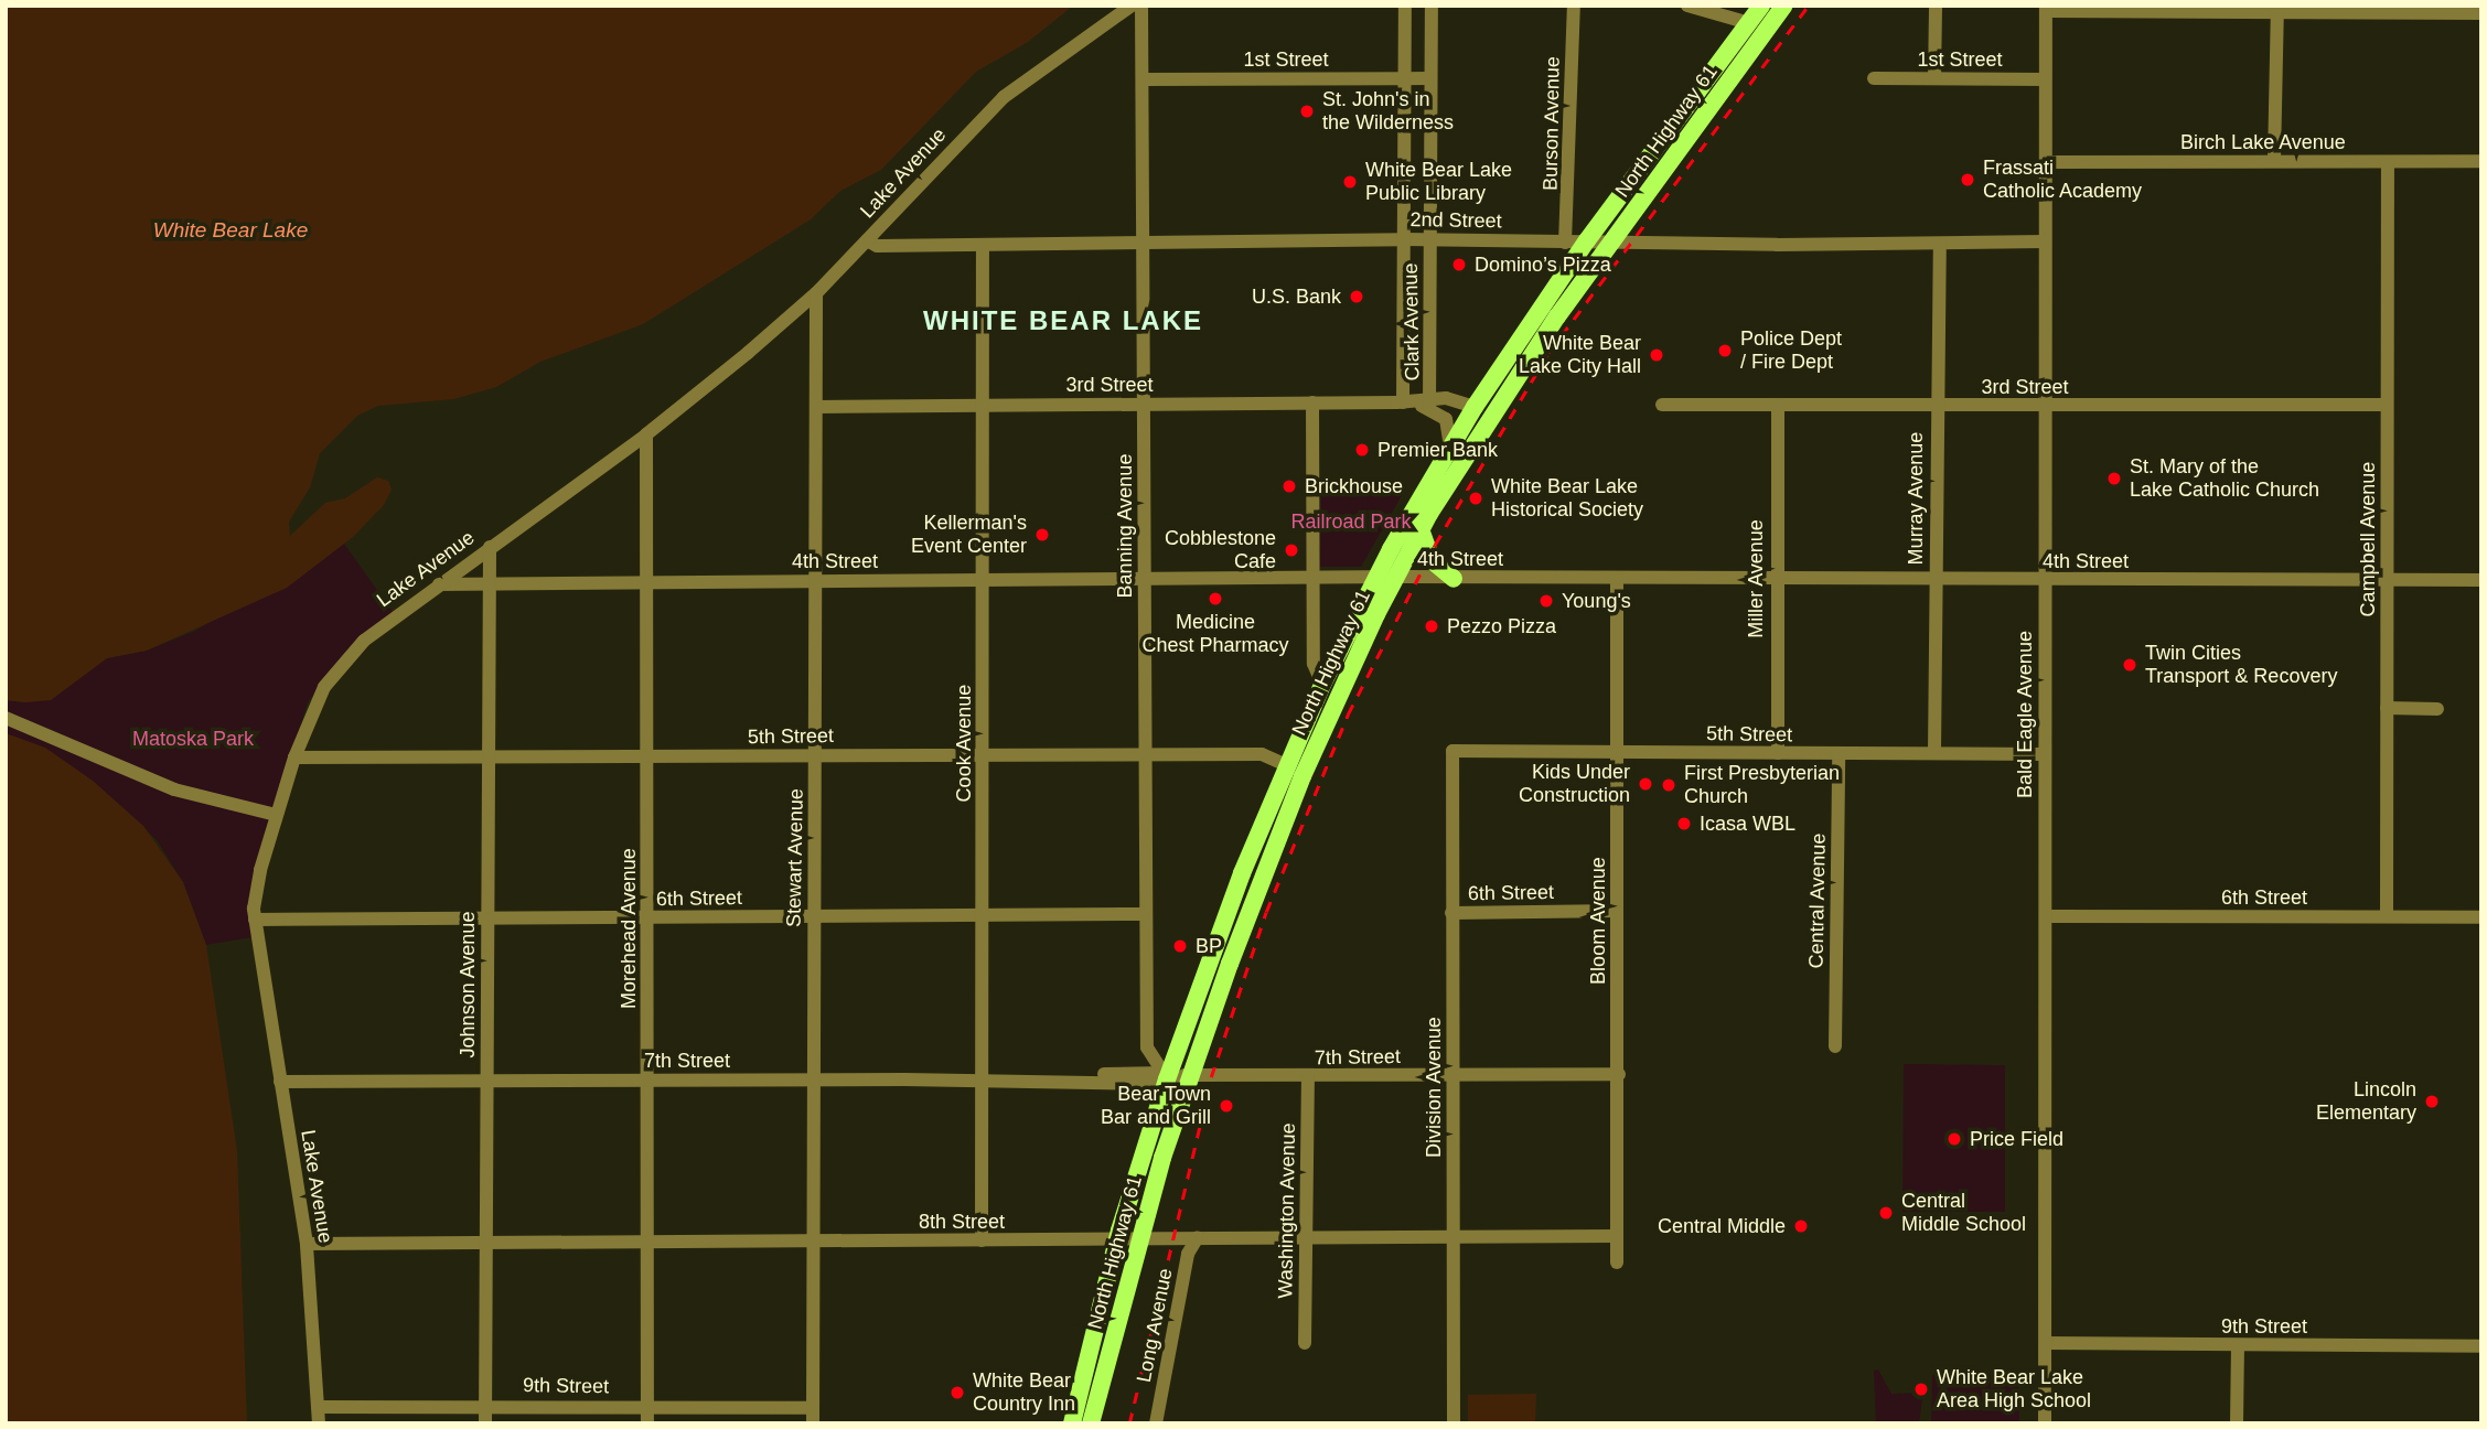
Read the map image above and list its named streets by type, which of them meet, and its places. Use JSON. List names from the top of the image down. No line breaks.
{"streets":{"main road":["North Highway 61"],"street":["1st Street","Burson Avenue","Birch Lake Avenue","Lake Avenue","2nd Street","Clark Avenue","3rd Street","Murray Avenue","Banning Avenue","Campbell Avenue","4th Street","Miller Avenue","Bald Eagle Avenue","5th Street","Cook Avenue","Stewart Avenue","6th Street","Central Avenue","Bloom Avenue","Morehead Avenue","Johnson Avenue","7th Street","Division Avenue","Washington Avenue","8th Street","Long Avenue","9th Street"]},"crossings":[["1st Street","Clark Avenue"],["1st Street","Banning Avenue"],["1st Street","Bald Eagle Avenue"],["Burson Avenue","2nd Street"],["North Highway 61","2nd Street"],["North Highway 61","3rd Street"],["North Highway 61","4th Street"],["North Highway 61","5th Street"],["North Highway 61","7th Street"],["North Highway 61","8th Street"],["Birch Lake Avenue","Campbell Avenue"],["Birch Lake Avenue","Bald Eagle Avenue"],["Lake Avenue","2nd Street"],["Lake Avenue","4th Street"],["Lake Avenue","5th Street"],["Lake Avenue","Stewart Avenue"],["Lake Avenue","6th Street"],["Lake Avenue","Morehead Avenue"],["Lake Avenue","Johnson Avenue"],["Lake Avenue","7th Street"],["Lake Avenue","8th Street"],["Lake Avenue","9th Street"],["2nd Street","Clark Avenue"],["2nd Street","Murray Avenue"],["2nd Street","Banning Avenue"],["2nd Street","Bald Eagle Avenue"],["2nd Street","Cook Avenue"],["Clark Avenue","3rd Street"],["3rd Street","Murray Avenue"],["3rd Street","Banning Avenue"],["3rd Street","Campbell Avenue"],["3rd Street","Miller Avenue"],["3rd Street","Bald Eagle Avenue"],["3rd Street","Cook Avenue"],["3rd Street","Stewart Avenue"],["Murray Avenue","4th Street"],["Murray Avenue","5th Street"],["Banning Avenue","4th Street"],["Banning Avenue","5th Street"],["Banning Avenue","6th Street"],["Campbell Avenue","4th Street"],["Campbell Avenue","6th Street"],["4th Street","Miller Avenue"],["4th Street","Bald Eagle Avenue"],["4th Street","Cook Avenue"],["4th Street","Stewart Avenue"],["4th Street","Bloom Avenue"],["4th Street","Morehead Avenue"],["4th Street","Johnson Avenue"],["Miller Avenue","5th Street"],["Bald Eagle Avenue","5th Street"],["Bald Eagle Avenue","6th Street"],["Bald Eagle Avenue","9th Street"],["5th Street","Cook Avenue"],["5th Street","Stewart Avenue"],["5th Street","Central Avenue"],["5th Street","Bloom Avenue"],["5th Street","Morehead Avenue"],["5th Street","Johnson Avenue"],["5th Street","Division Avenue"],["Cook Avenue","6th Street"],["Cook Avenue","7th Street"],["Cook Avenue","8th Street"],["Stewart Avenue","6th Street"],["Stewart Avenue","7th Street"],["Stewart Avenue","8th Street"],["Stewart Avenue","9th Street"],["6th Street","Bloom Avenue"],["6th Street","Morehead Avenue"],["6th Street","Johnson Avenue"],["6th Street","Division Avenue"],["Bloom Avenue","7th Street"],["Bloom Avenue","8th Street"],["Morehead Avenue","7th Street"],["Morehead Avenue","8th Street"],["Morehead Avenue","9th Street"],["Johnson Avenue","7th Street"],["Johnson Avenue","8th Street"],["Johnson Avenue","9th Street"],["7th Street","Division Avenue"],["7th Street","Washington Avenue"],["Division Avenue","8th Street"],["Washington Avenue","8th Street"],["8th Street","Long Avenue"]],"districts":["WHITE BEAR LAKE"],"water":["White Bear Lake"],"parks":["Railroad Park","Matoska Park"],"places":["St. John's in the Wilderness","Frassati Catholic Academy","White Bear Lake Public Library","Domino’s Pizza","U.S. Bank","Police Dept / Fire Dept","White Bear Lake City Hall","Premier Bank","St. Mary of the Lake Catholic Church","Brickhouse","White Bear Lake Historical Society","Kellerman's Event Center","Cobblestone Cafe","Medicine Chest Pharmacy","Young's","Pezzo Pizza","Twin Cities Transport & Recovery","Kids Under Construction","First Presbyterian Church","Icasa WBL","BP","Lincoln Elementary","Bear Town Bar and Grill","Price Field","Central Middle School","Central Middle","White Bear Lake Area High School","White Bear Country Inn"]}
